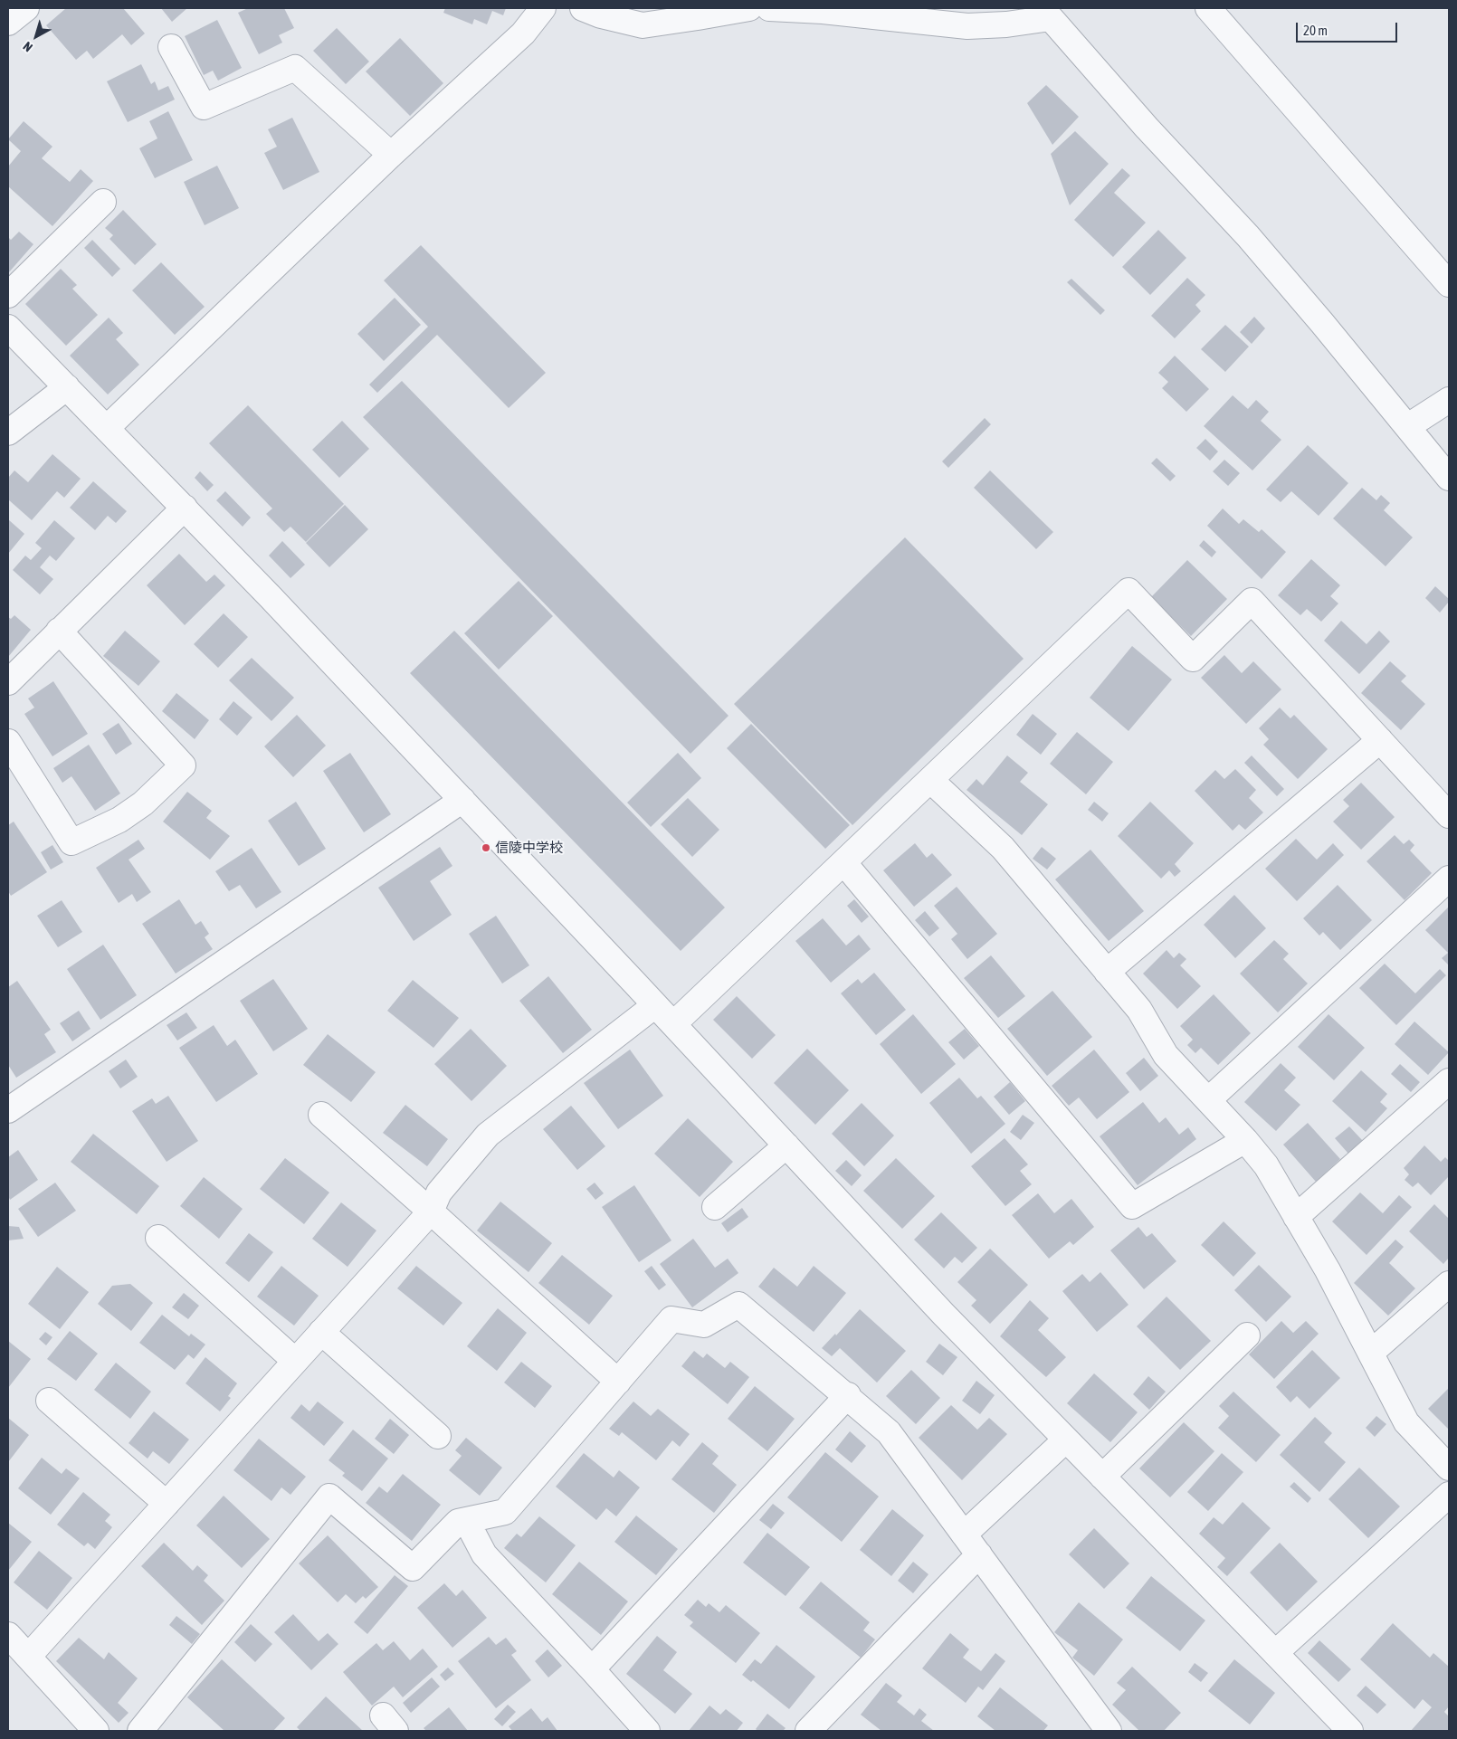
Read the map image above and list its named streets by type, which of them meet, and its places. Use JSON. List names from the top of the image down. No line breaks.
{"places":["信陵中学校"],"scale_bar":"20 m","north":"bottom left"}
